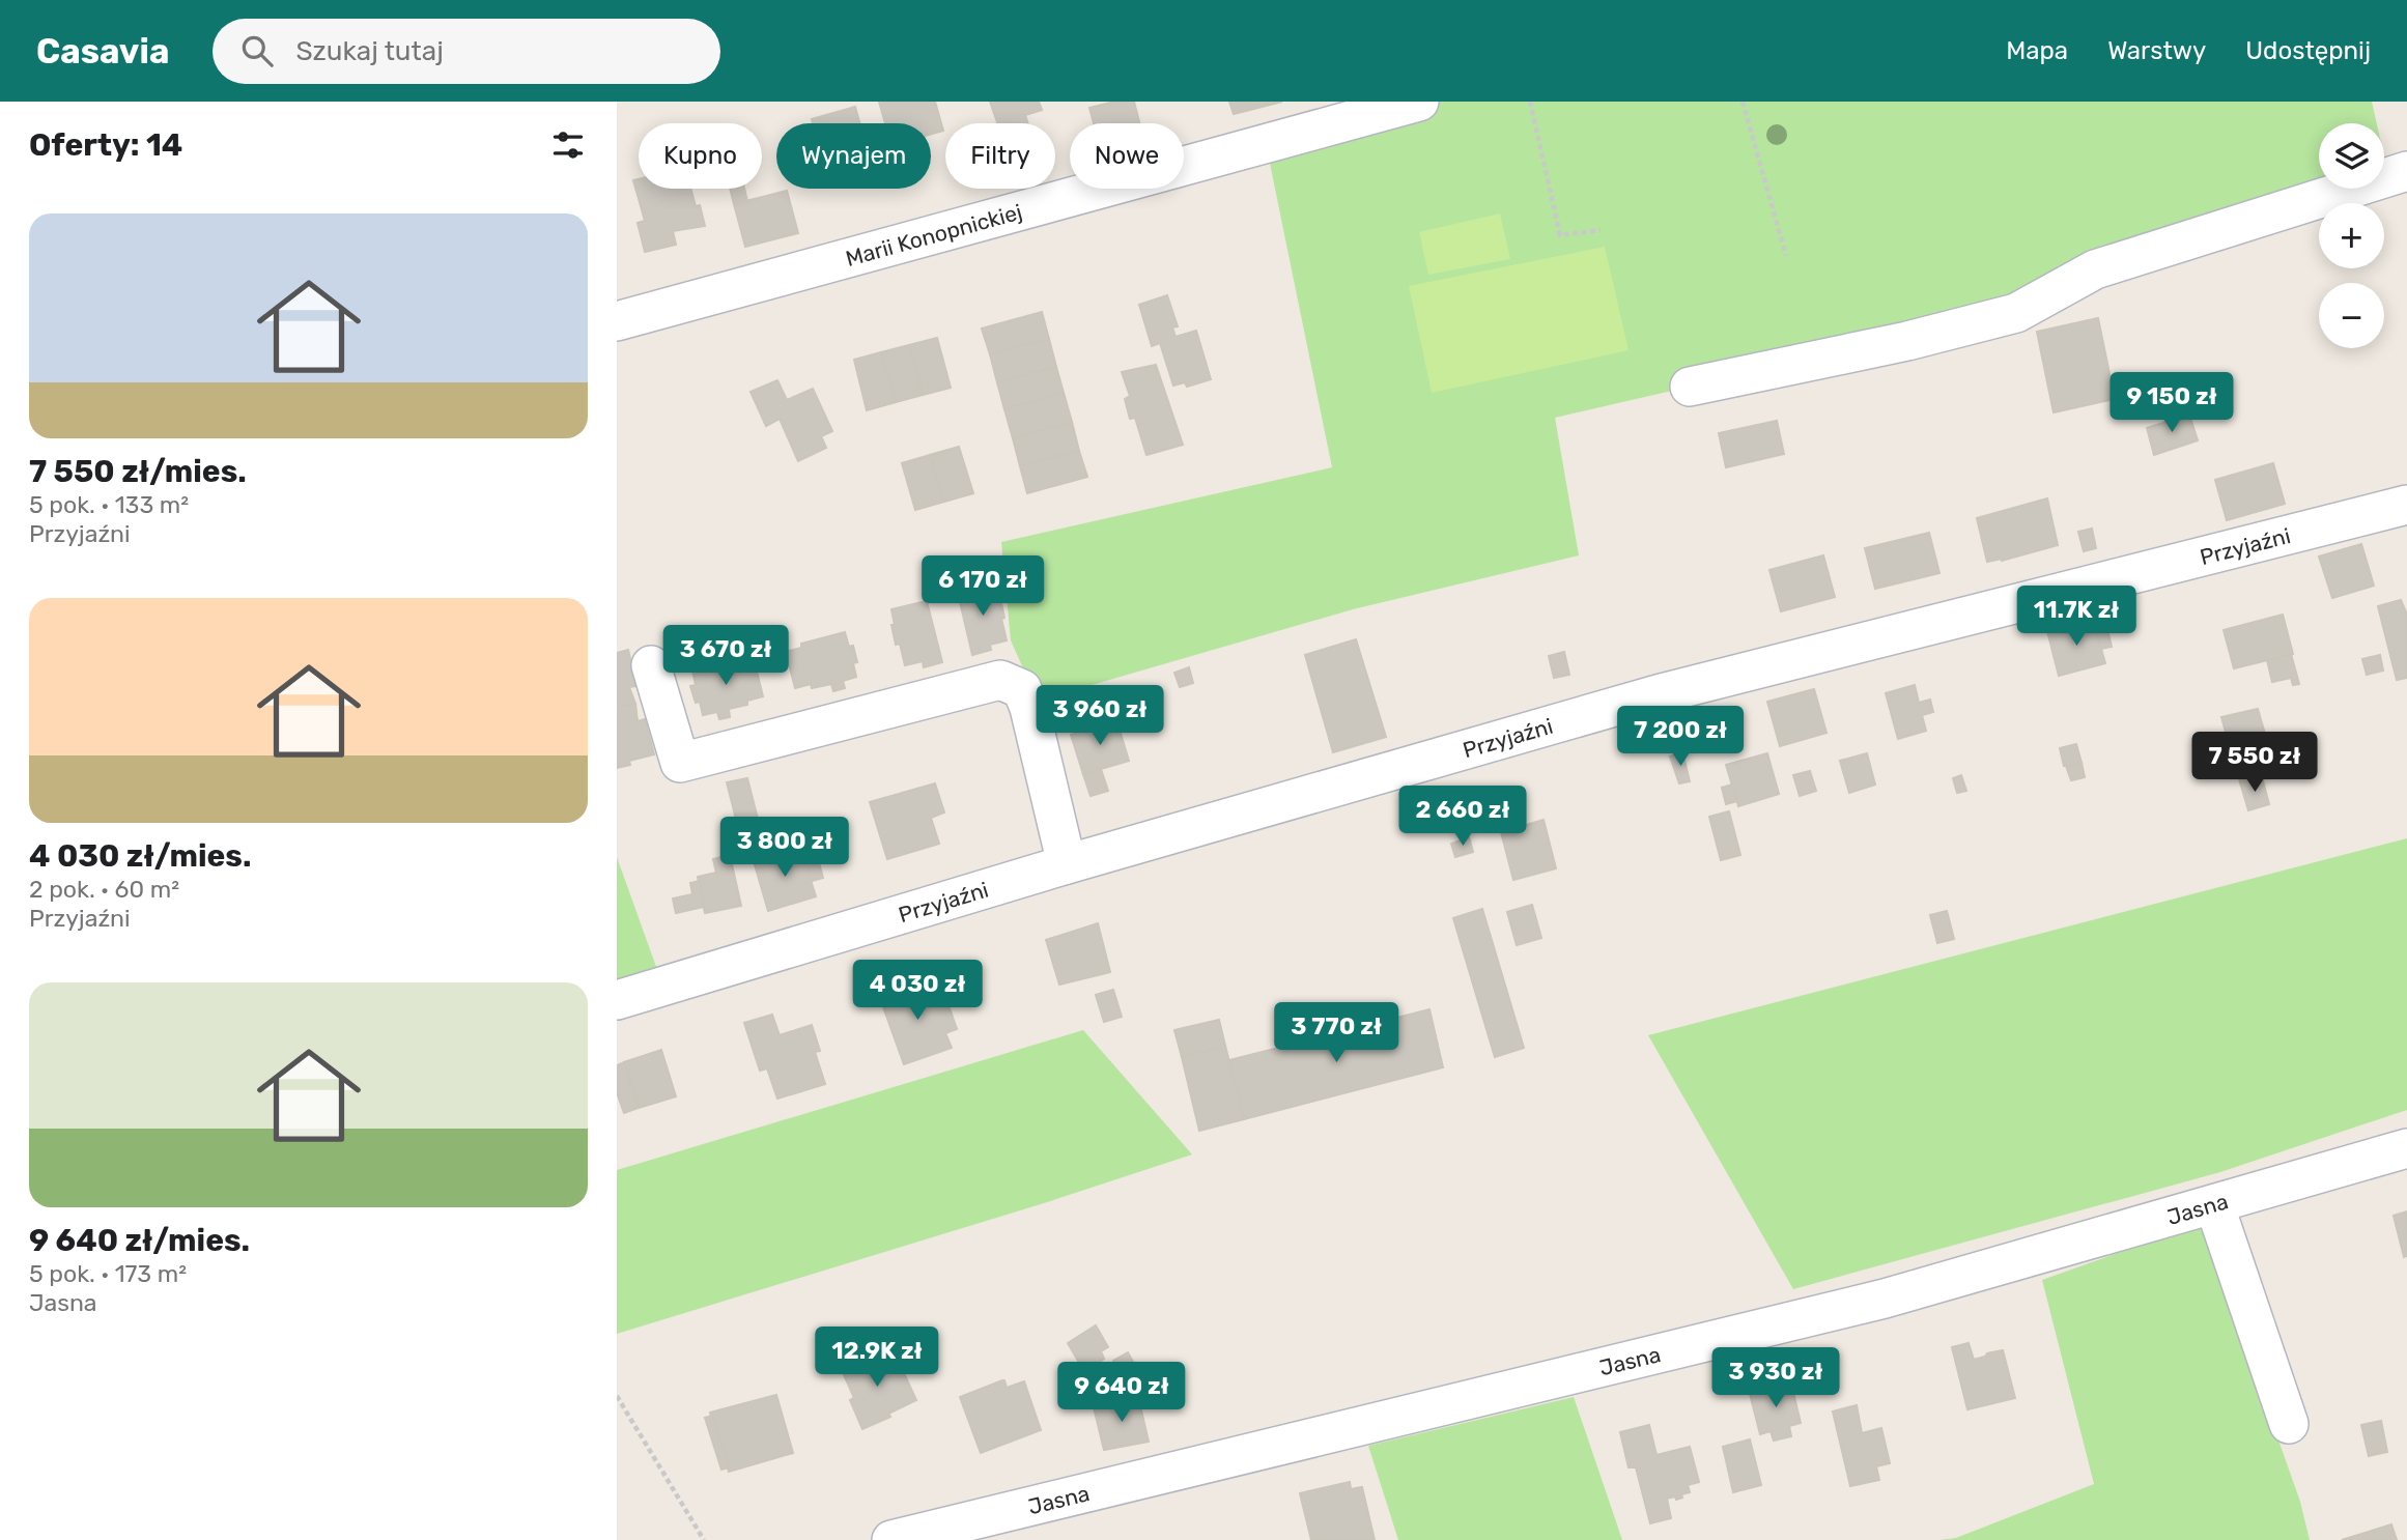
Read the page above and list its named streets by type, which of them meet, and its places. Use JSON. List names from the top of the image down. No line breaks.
{"streets":{"street":["Marii Konopnickiej","Przyjaźni","Jasna"]},"page":{"header":"Casavia","search":"Szukaj tutaj","nav":["Mapa","Warstwy","Udostępnij"],"heading":"Oferty: 14","map_buttons":["+","−"],"chip":["Kupno","Wynajem","Filtry","Nowe"],"list":[{"name":"7 550 zł/mies.","note":"5 pok. · 133 m² · Przyjaźni"},{"name":"4 030 zł/mies.","note":"2 pok. · 60 m² · Przyjaźni"},{"name":"9 640 zł/mies.","note":"5 pok. · 173 m² · Jasna"}],"price":["9 150 zł","6 170 zł","11.7K zł","3 670 zł","3 960 zł","7 200 zł","7 550 zł","2 660 zł","3 800 zł","4 030 zł","3 770 zł","12.9K zł","3 930 zł","9 640 zł"]}}
